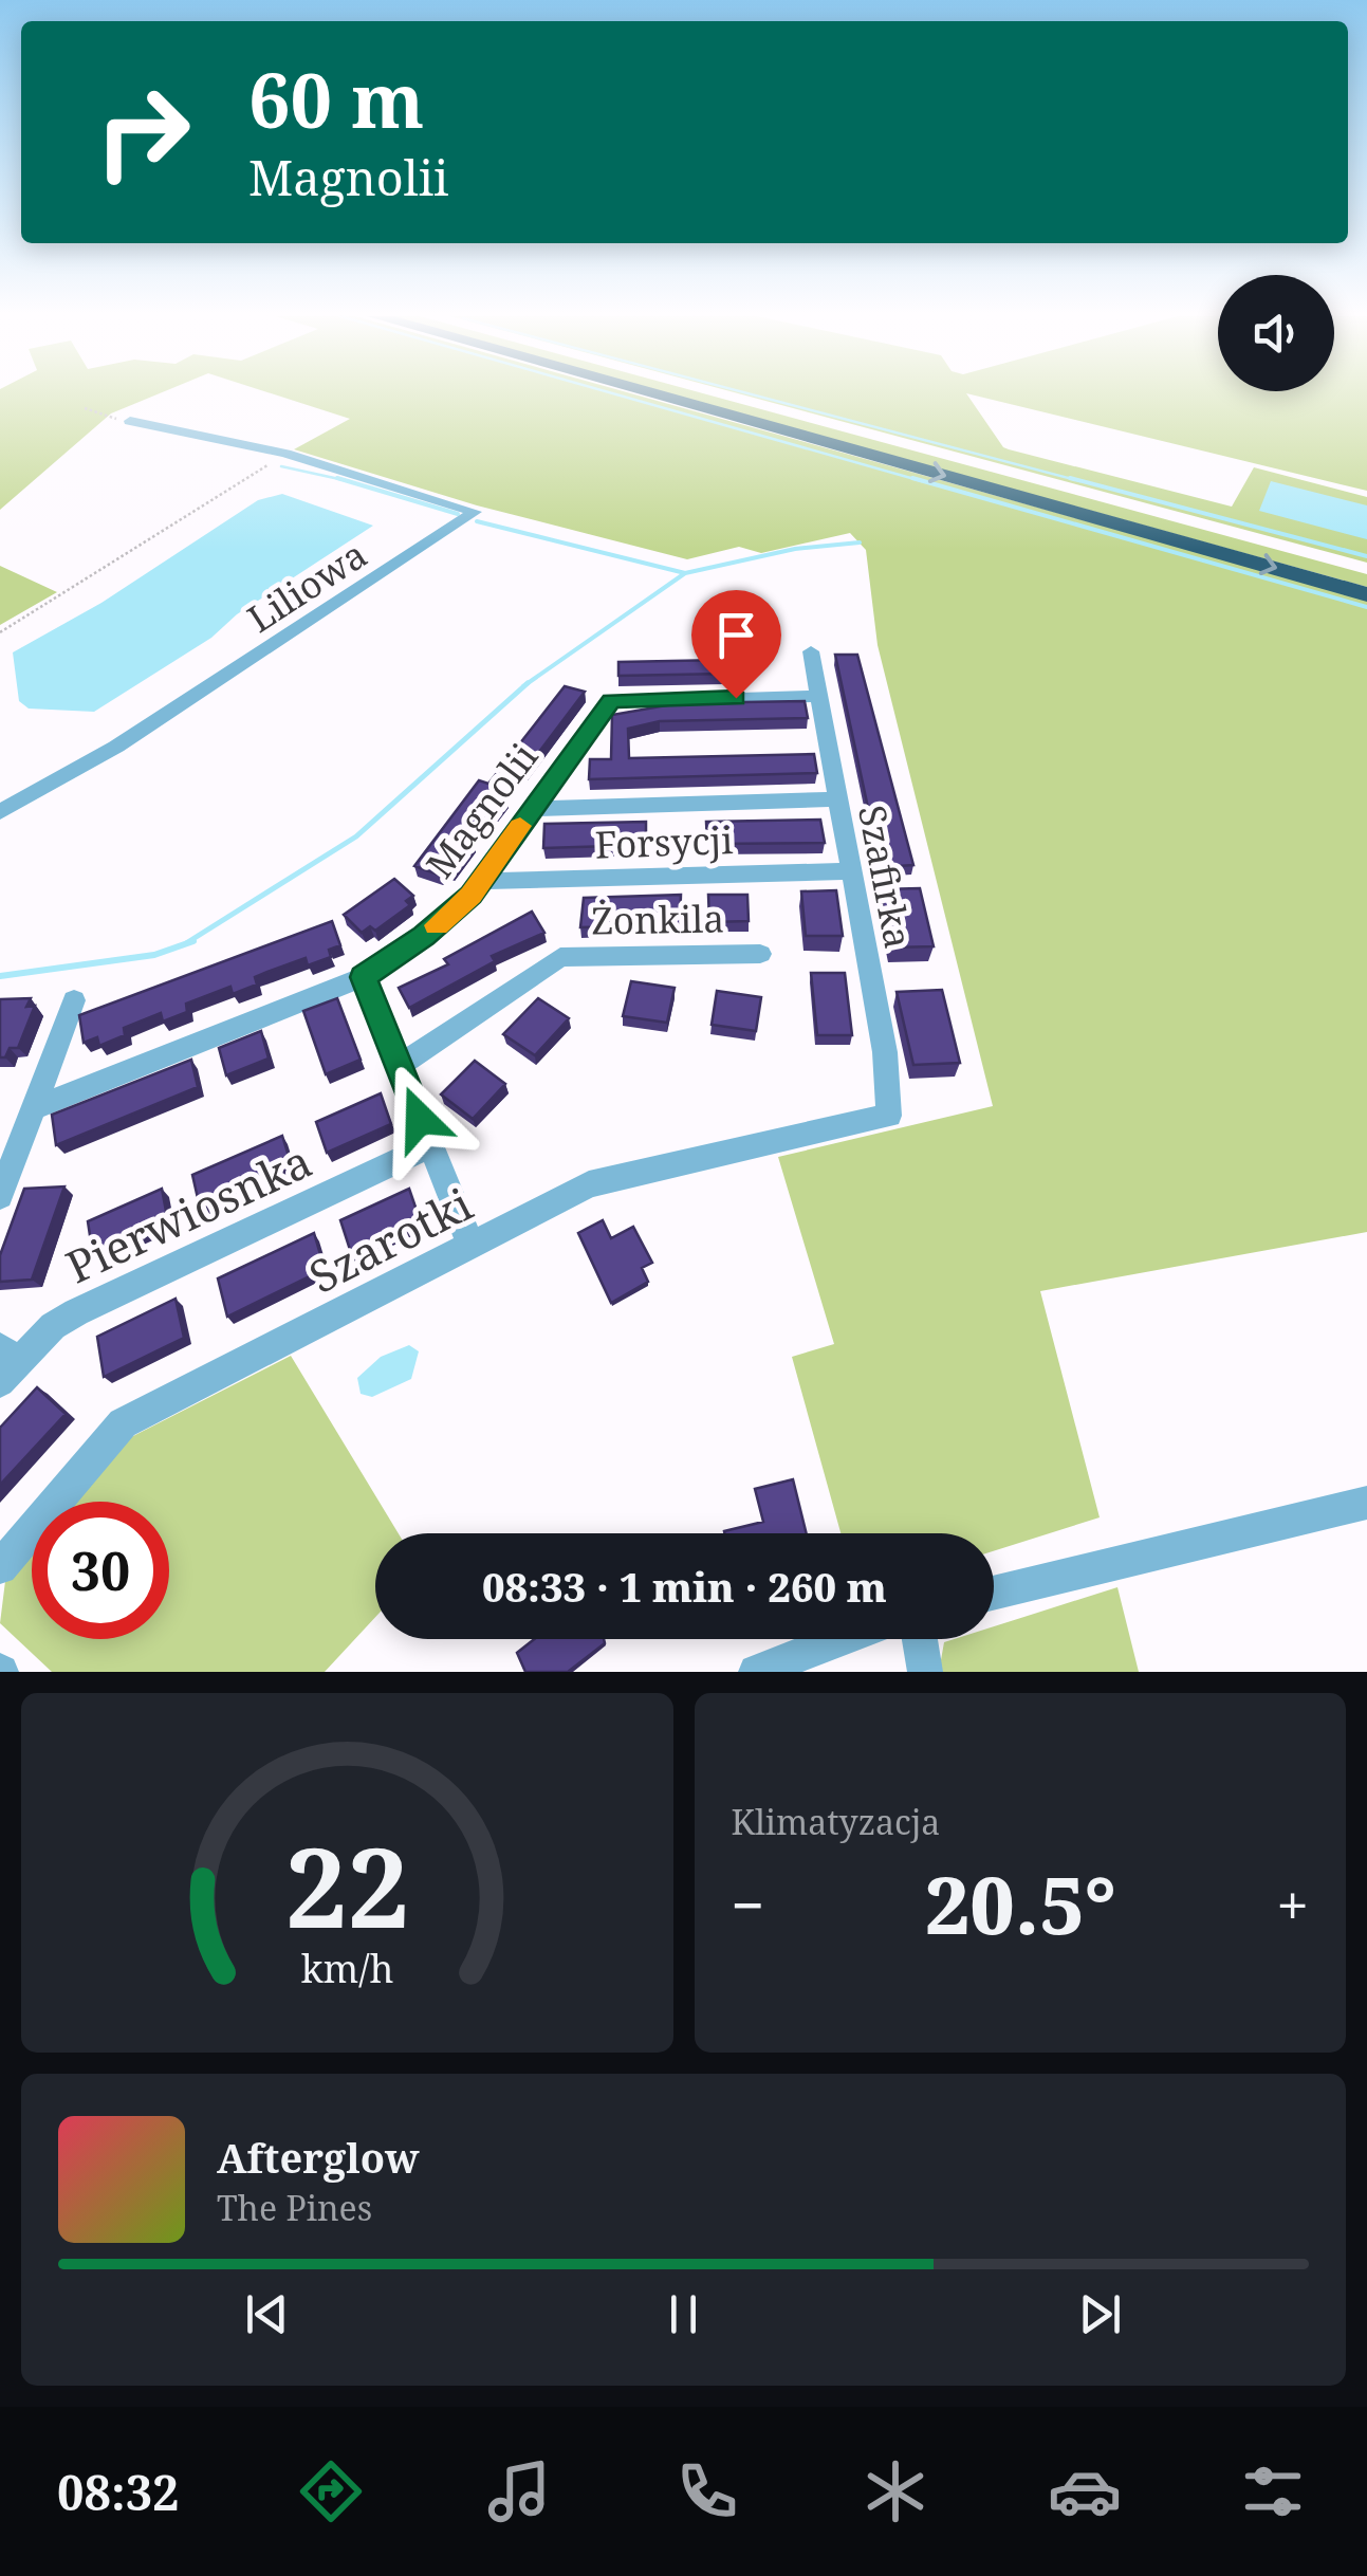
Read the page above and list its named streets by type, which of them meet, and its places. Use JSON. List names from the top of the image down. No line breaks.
{"streets":{"street":["Liliowa","Magnolii","Forsycji","Szafirka","Żonkila","Pierwiosnka","Szarotki"]},"crossings":[["Magnolii","Forsycji"],["Magnolii","Szafirka"],["Forsycji","Szafirka"],["Szafirka","Szarotki"]],"page":{"turn":["60 m","Magnolii"],"limit":"30","trip":"08:33 · 1 min · 260 m","tile":"Klimatyzacja","heat":["−","20.5°","+"],"song":["Afterglow","The Pines"],"tabs":"08:32","gauge":["22","km/h"]}}
